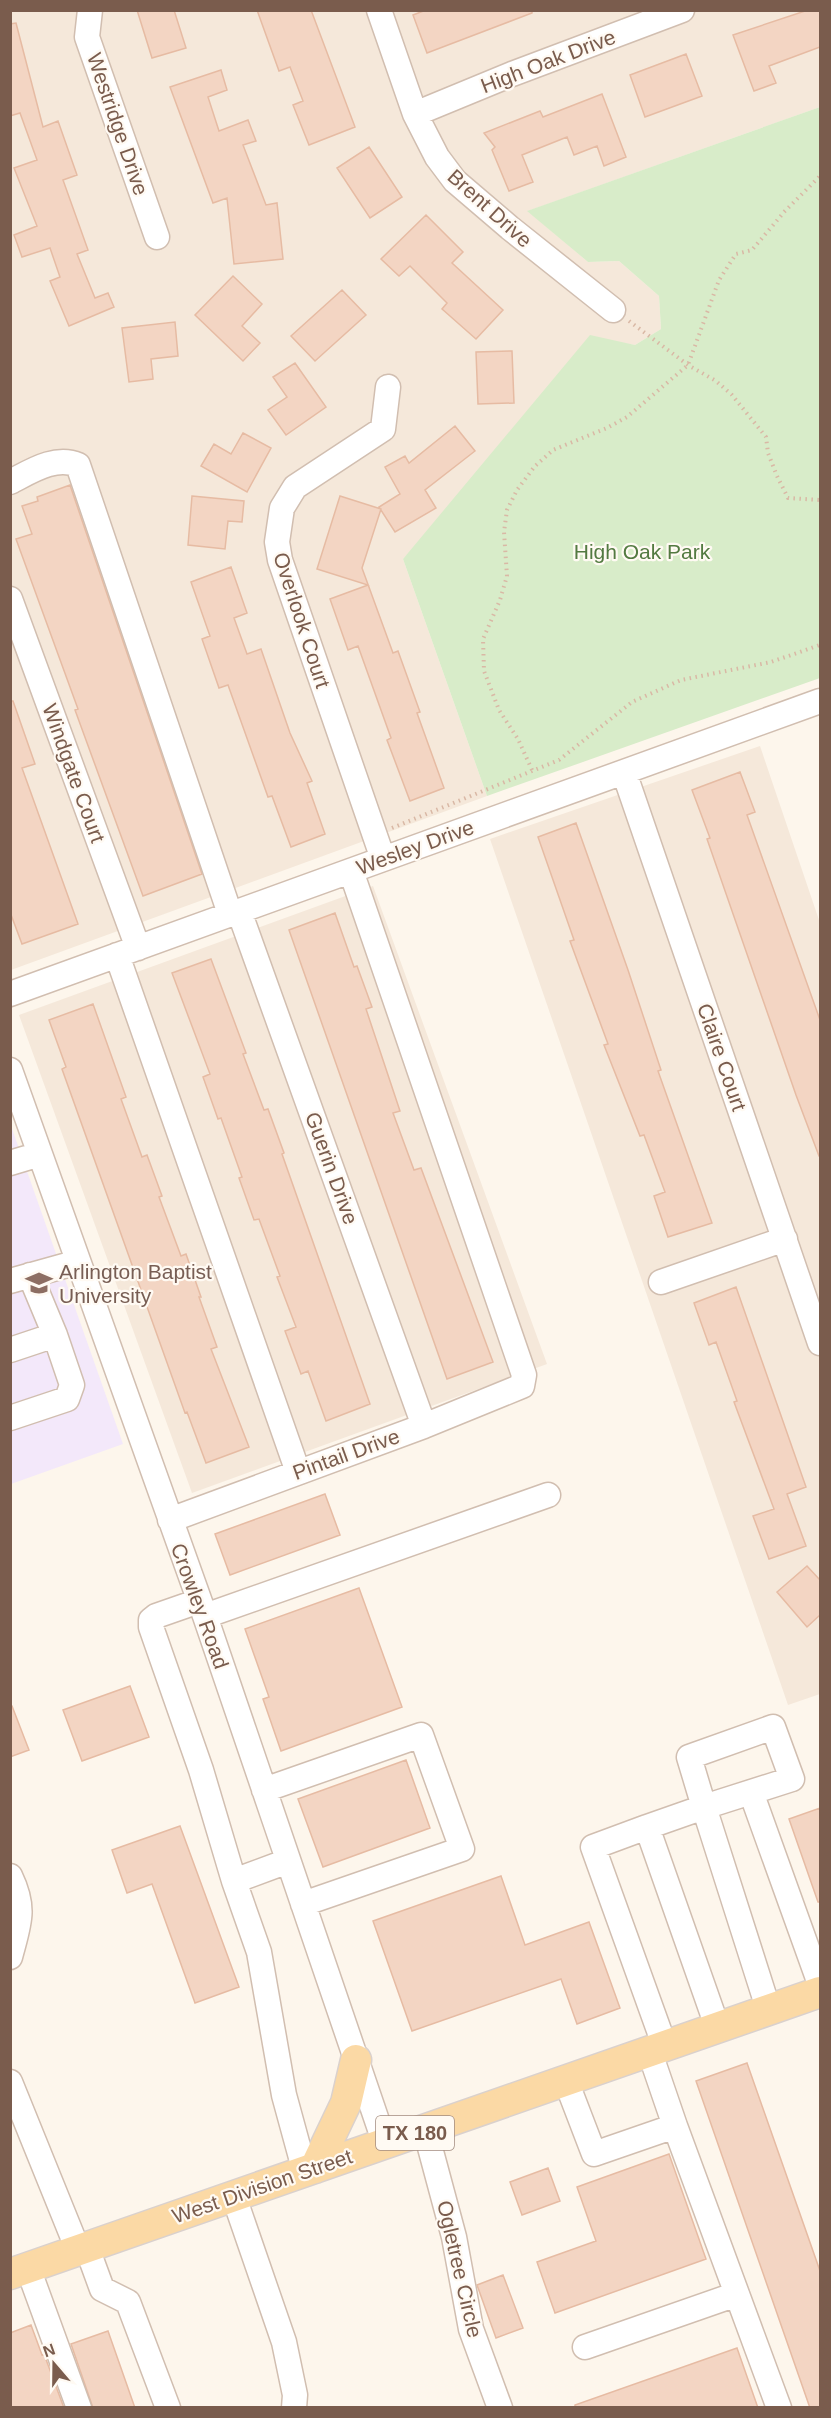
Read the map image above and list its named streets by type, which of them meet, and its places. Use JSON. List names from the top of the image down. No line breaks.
{"streets":{"main road":["TX 180","West Division Street"],"street":["High Oak Drive","Westridge Drive","Brent Drive","Overlook Court","Windgate Court","Wesley Drive","Claire Court","Guerin Drive","Pintail Drive","Crowley Road","Ogletree Circle"]},"crossings":[["High Oak Drive","Brent Drive"],["Overlook Court","Wesley Drive"],["Windgate Court","Wesley Drive"],["Windgate Court","Pintail Drive"],["Wesley Drive","Claire Court"],["Wesley Drive","Guerin Drive"],["Wesley Drive","Pintail Drive"],["Guerin Drive","Pintail Drive"],["Pintail Drive","Crowley Road"],["Crowley Road","West Division Street"],["West Division Street","Ogletree Circle"]],"parks":["High Oak Park"],"places":{"school or university":["Arlington Baptist University"]},"north":"top"}
